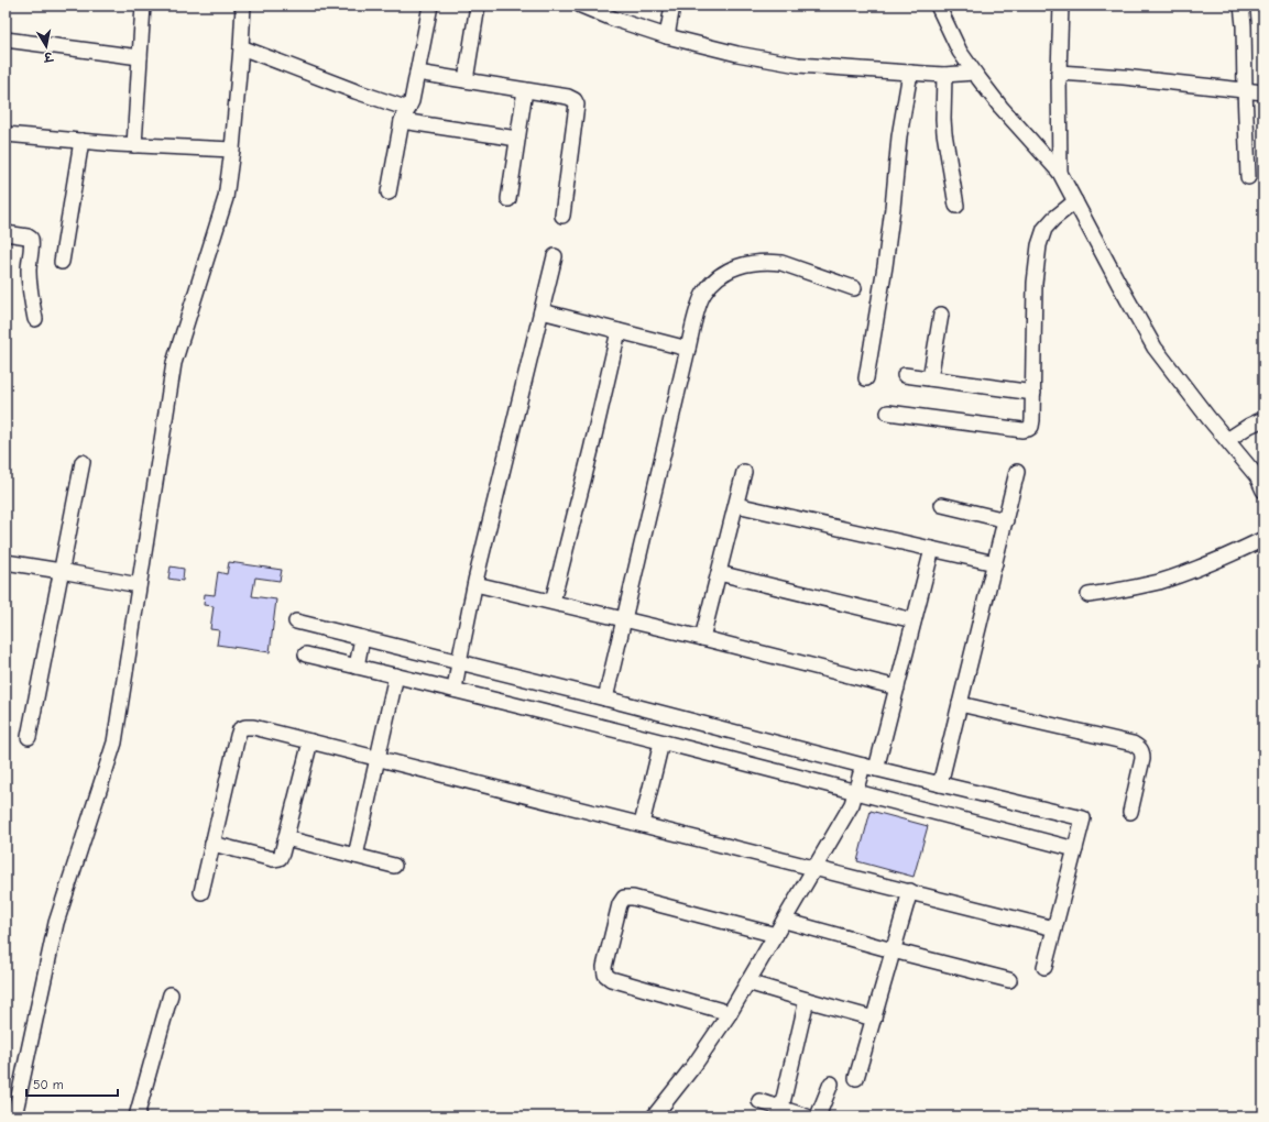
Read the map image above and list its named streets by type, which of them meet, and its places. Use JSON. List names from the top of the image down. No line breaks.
{"scale_bar":"50 m","north":"bottom"}
